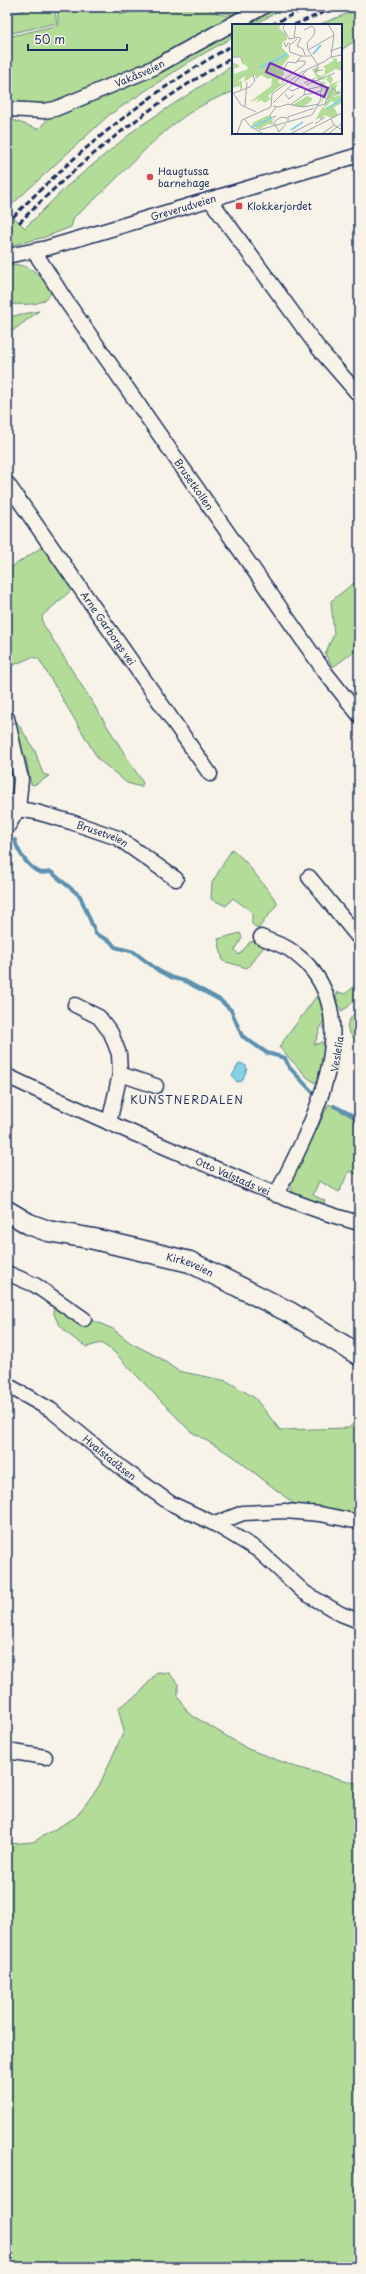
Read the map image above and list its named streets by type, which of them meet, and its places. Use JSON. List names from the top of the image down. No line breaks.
{"streets":{"main road":["Kirkeveien"],"street":["Vakåsveien","Greverudveien","Brusetkollen","Arne Garborgs vei","Brusetveien","Veslelia","Otto Valstads vei","Hvalstadåsen"]},"crossings":[["Greverudveien","Brusetkollen"],["Veslelia","Otto Valstads vei"]],"districts":["KUNSTNERDALEN"],"places":{"other":["Haugtussa barnehage"],"transit":["Klokkerjordet"]},"scale_bar":"50 m"}
